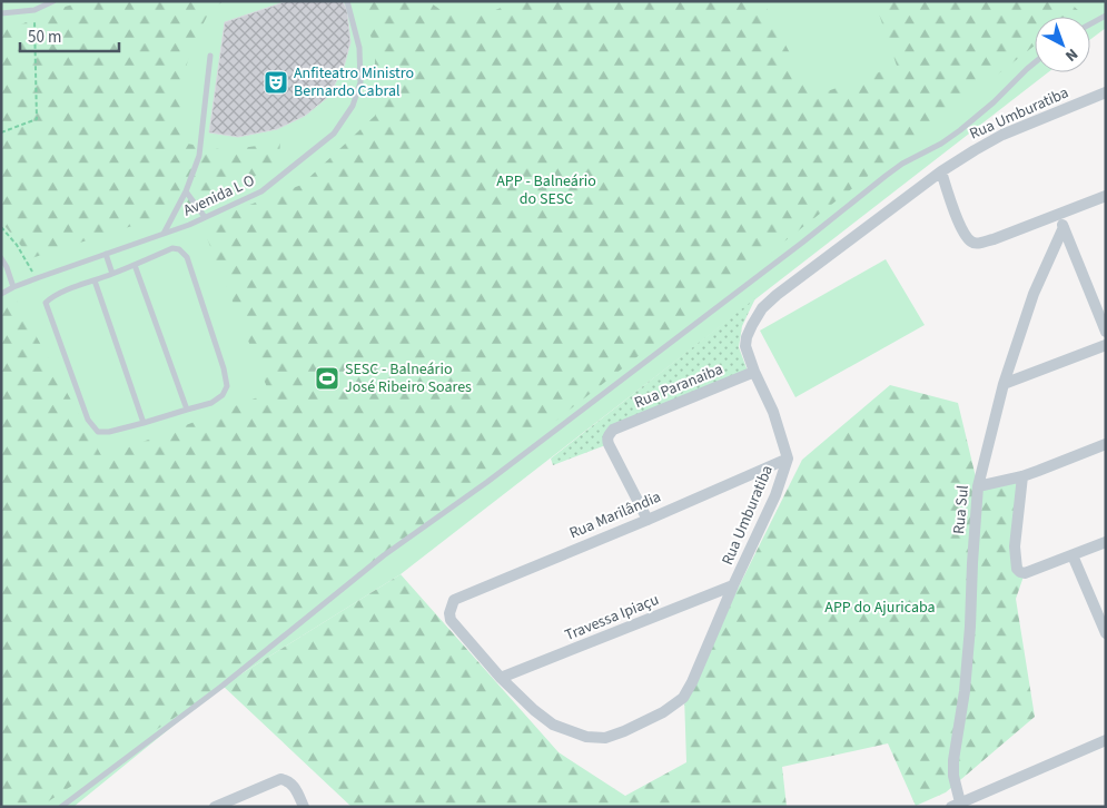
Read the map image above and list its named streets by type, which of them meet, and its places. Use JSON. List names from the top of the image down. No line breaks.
{"streets":{"street":["Rua Umburatiba","Rua Paranaiba","Rua Sul","Rua Marilândia","Travessa Ipiaçu"],"lane":["Avenida L O"]},"crossings":[["Rua Umburatiba","Rua Paranaiba"],["Rua Umburatiba","Rua Marilândia"],["Rua Umburatiba","Travessa Ipiaçu"],["Rua Paranaiba","Rua Marilândia"]],"parks":["APP - Balneário do SESC","APP do Ajuricaba"],"places":{"theatre":["Anfiteatro Ministro Bernardo Cabral"],"sports":["SESC - Balneário José Ribeiro Soares"]},"scale_bar":"50 m","north":"bottom right"}
